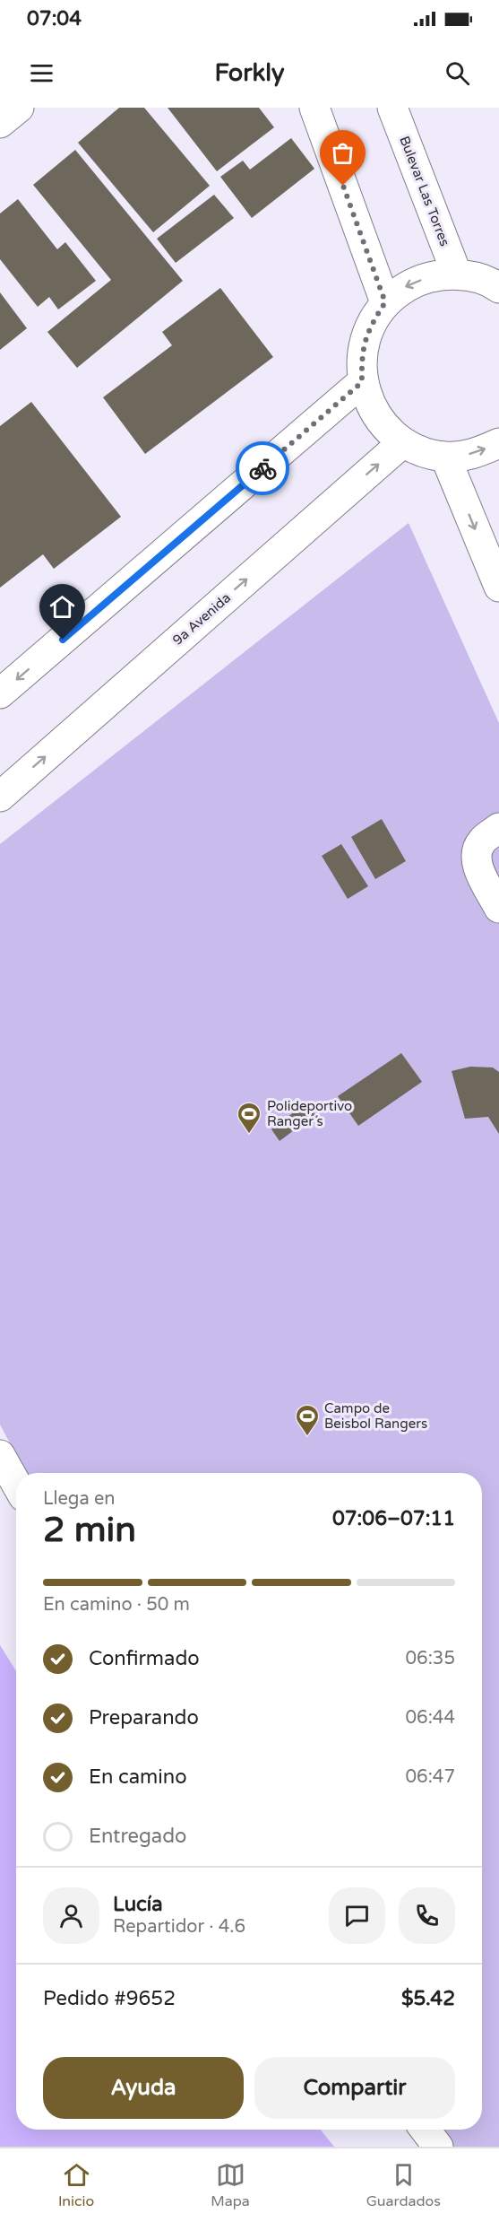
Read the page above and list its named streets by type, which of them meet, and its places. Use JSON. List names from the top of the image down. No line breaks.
{"streets":{"street":["Bulevar Las Torres","9a Avenida"]},"places":{"sports":["Polideportivo Ranger´s","Campo de Beisbol Rangers"]},"page":{"status":"07:04","header":"Forkly","heading":["2 min","Llega en","07:06–07:11"],"panel":["Lucía","Repartidor · 4.6","Pedido #9652","$5.42"],"bar":"En camino · 50 m","list":[["Confirmado","06:35"],["Preparando","06:44"],["En camino","06:47"],"Entregado"],"buttons":["Ayuda","Compartir"],"tabs":["Inicio","Mapa","Guardados"]}}
